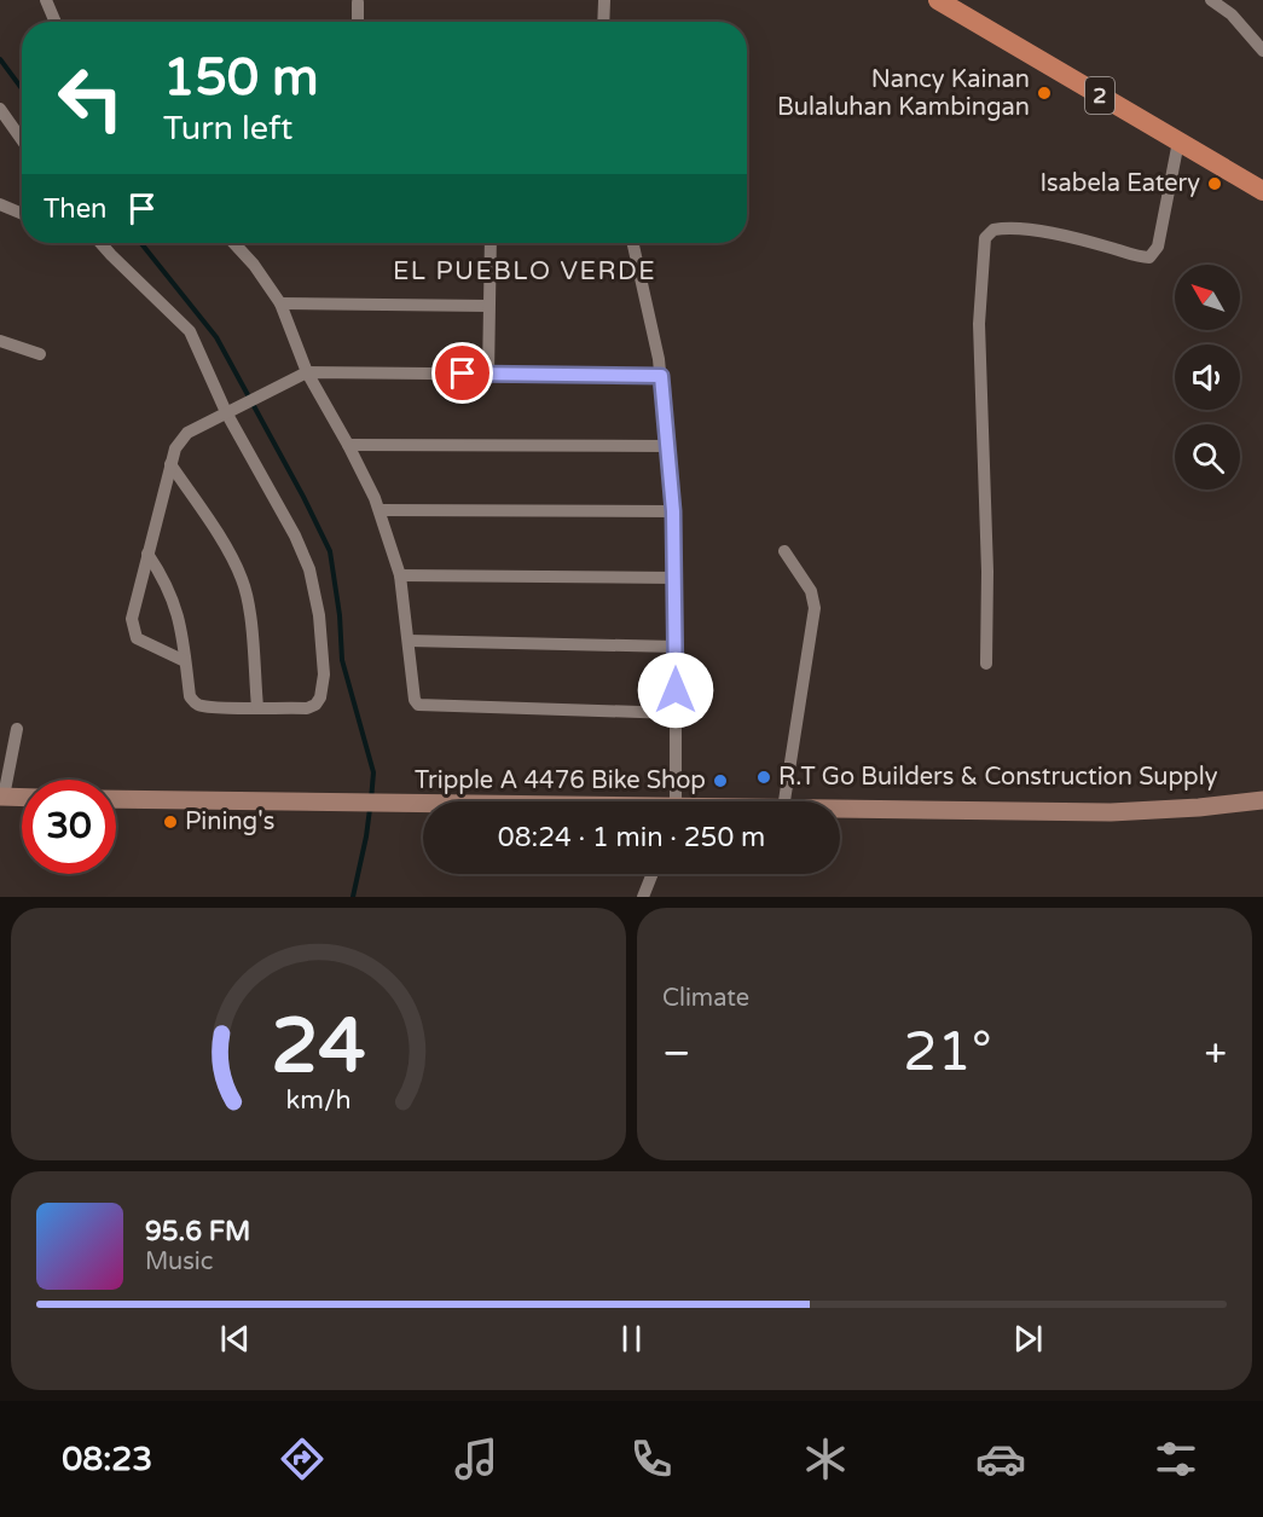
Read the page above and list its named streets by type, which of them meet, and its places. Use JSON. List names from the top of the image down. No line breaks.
{"streets":{"highway":["2"]},"districts":["EL PUEBLO VERDE"],"places":["Nancy Kainan Bulaluhan Kambingan","Isabela Eatery","R.T Go Builders & Construction Supply","Tripple A 4476 Bike Shop","Pining's"],"north":"top left","page":{"turn":["150 m","Turn left"],"then":"Then","limit":"30","trip":"08:24 · 1 min · 250 m","tile":"Climate","heat":["−","21°","+"],"song":["95.6 FM","Music"],"tabs":"08:23","gauge":["24","km/h"]}}
